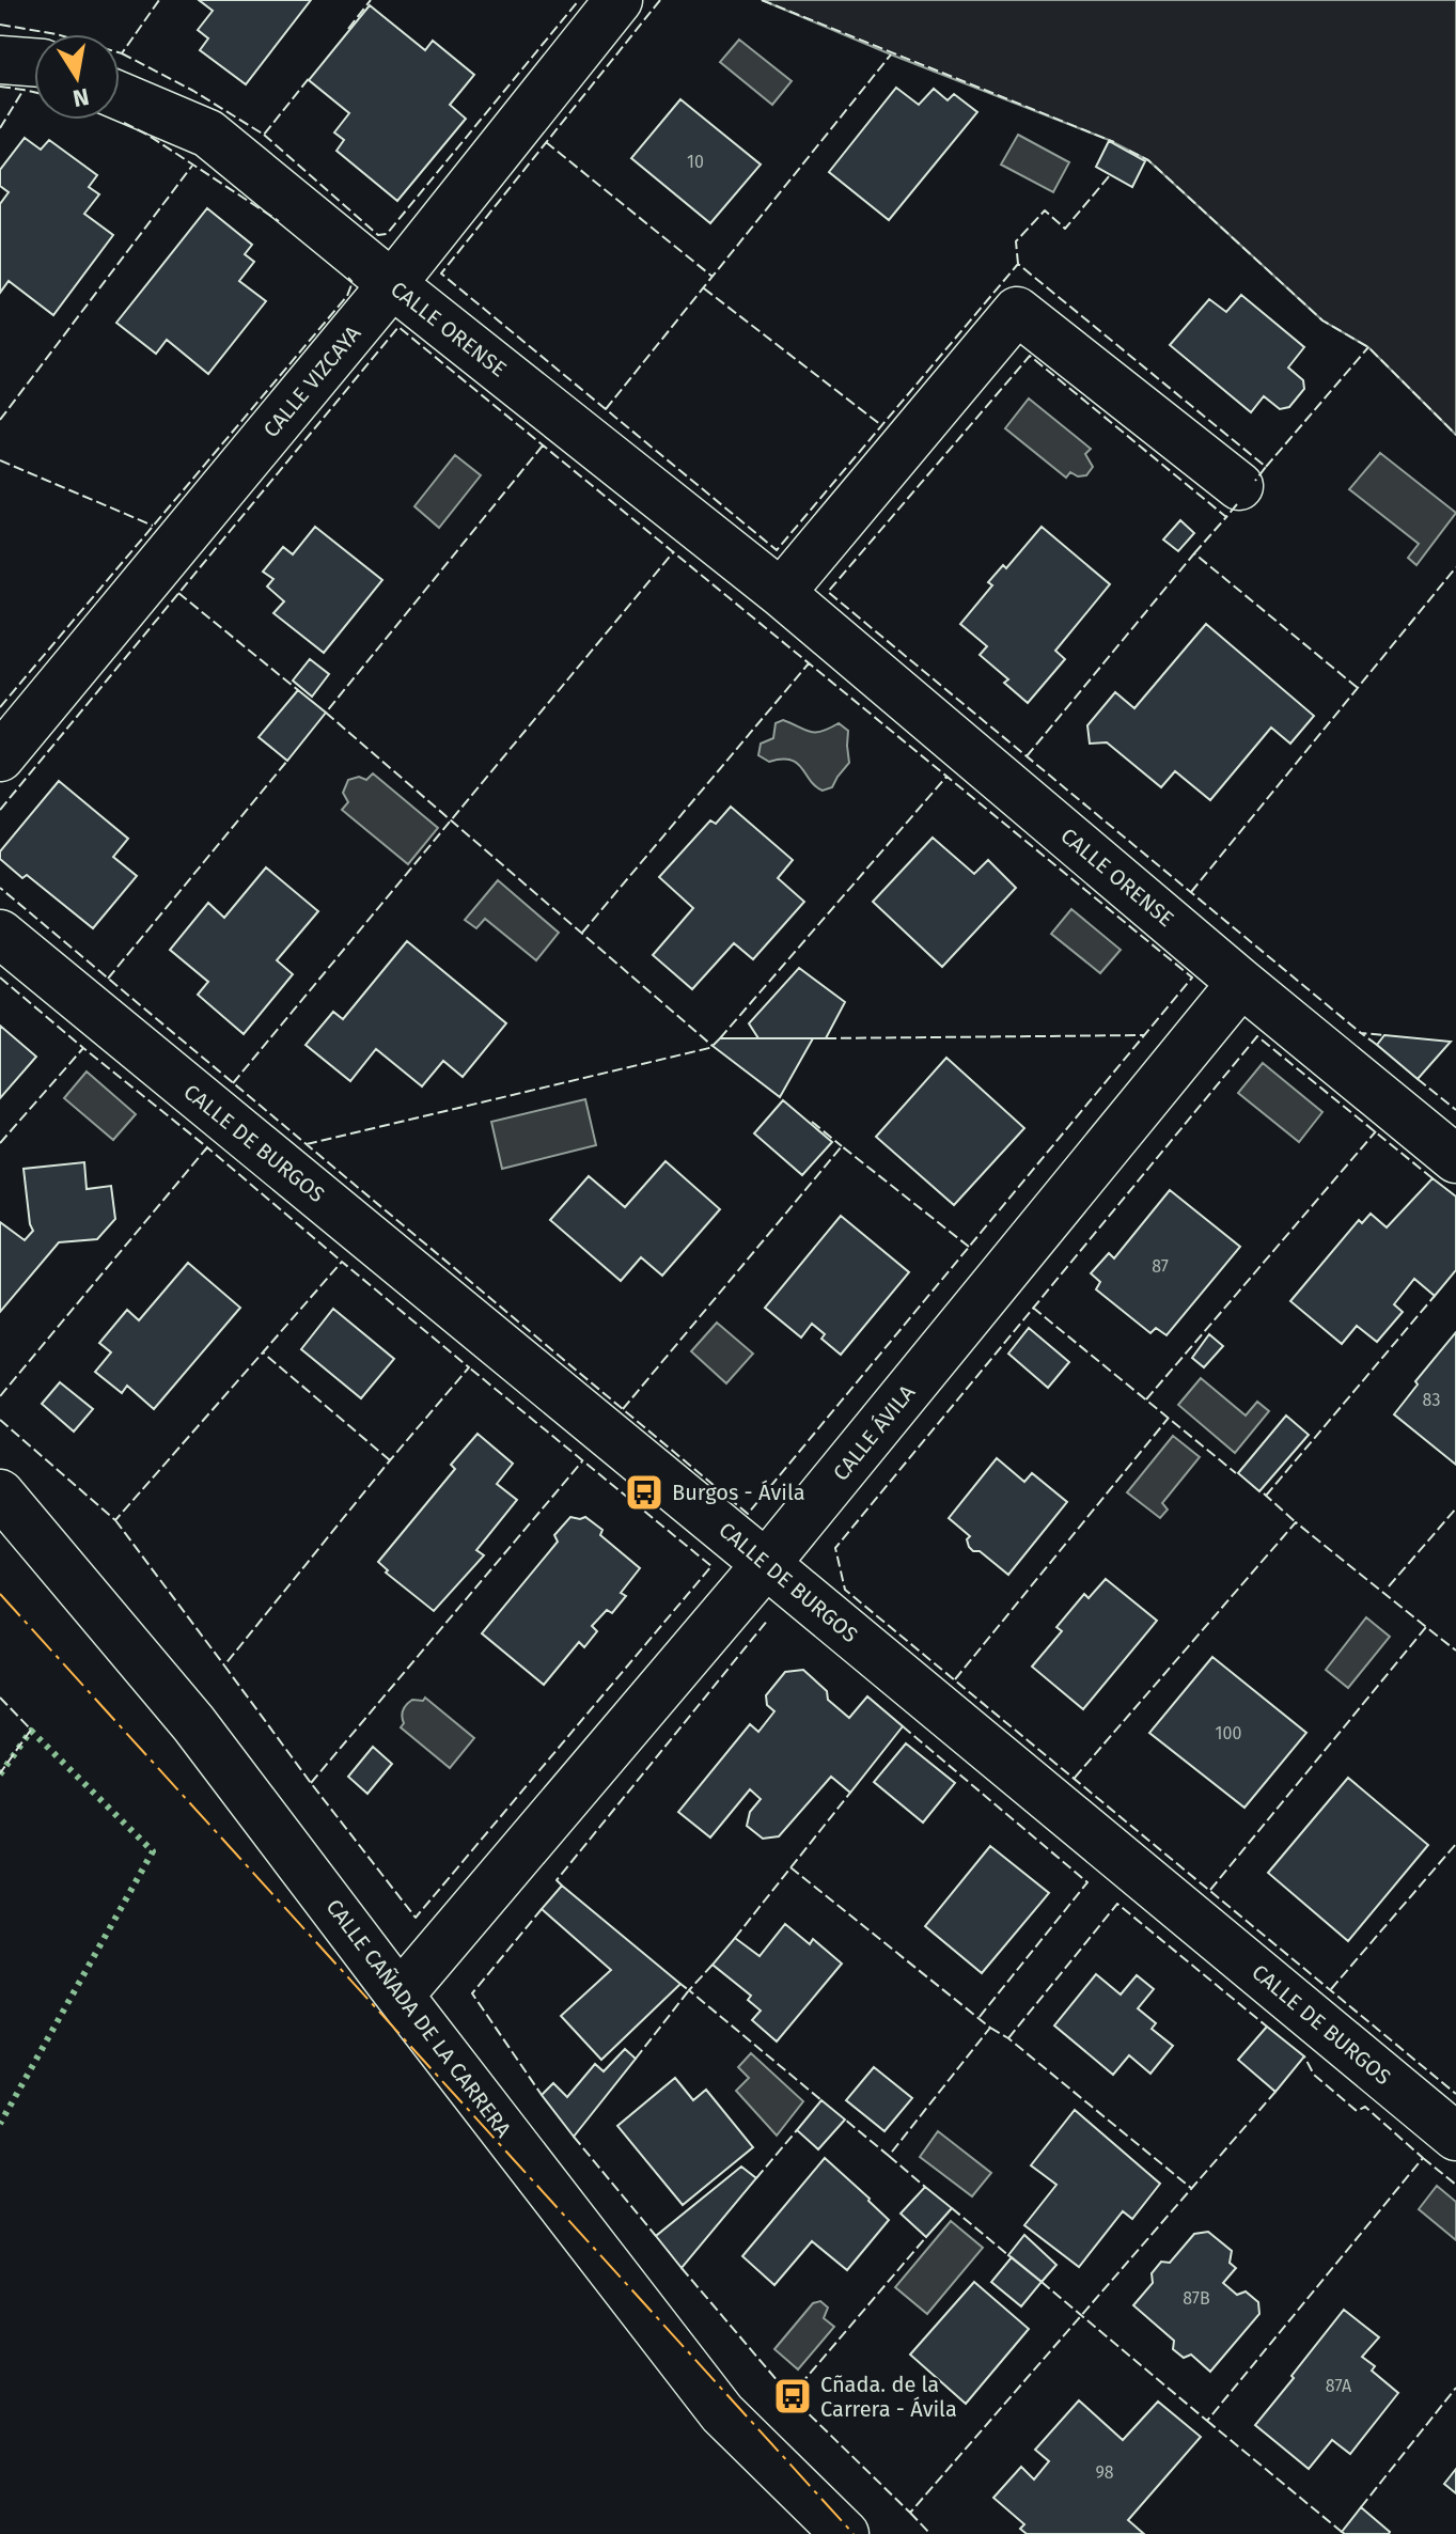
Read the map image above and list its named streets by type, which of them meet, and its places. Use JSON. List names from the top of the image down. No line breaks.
{"streets":{"street":["CALLE ORENSE","CALLE VIZCAYA","CALLE DE BURGOS","CALLE ÁVILA","CALLE CAÑADA DE LA CARRERA"]},"crossings":[["CALLE ORENSE","CALLE VIZCAYA"],["CALLE ORENSE","CALLE ÁVILA"],["CALLE DE BURGOS","CALLE ÁVILA"],["CALLE ÁVILA","CALLE CAÑADA DE LA CARRERA"]],"places":{"bus stop":["Burgos - Ávila","Cñada. de la Carrera - Ávila"]},"house_numbers":["10","87","83","100","87B","87A","98"],"north":"bottom"}
